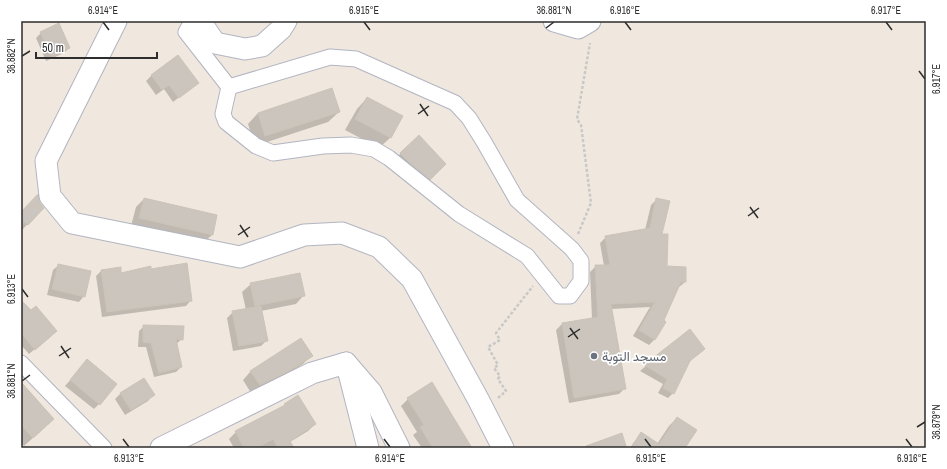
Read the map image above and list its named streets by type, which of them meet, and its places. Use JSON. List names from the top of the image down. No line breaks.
{"places":["مسجد التوبة"],"scale_bar":"50 m","coordinates":["6.914°E","6.915°E","36.881°N","6.916°E","6.917°E","36.882°N","6.913°E","36.879°N"]}
